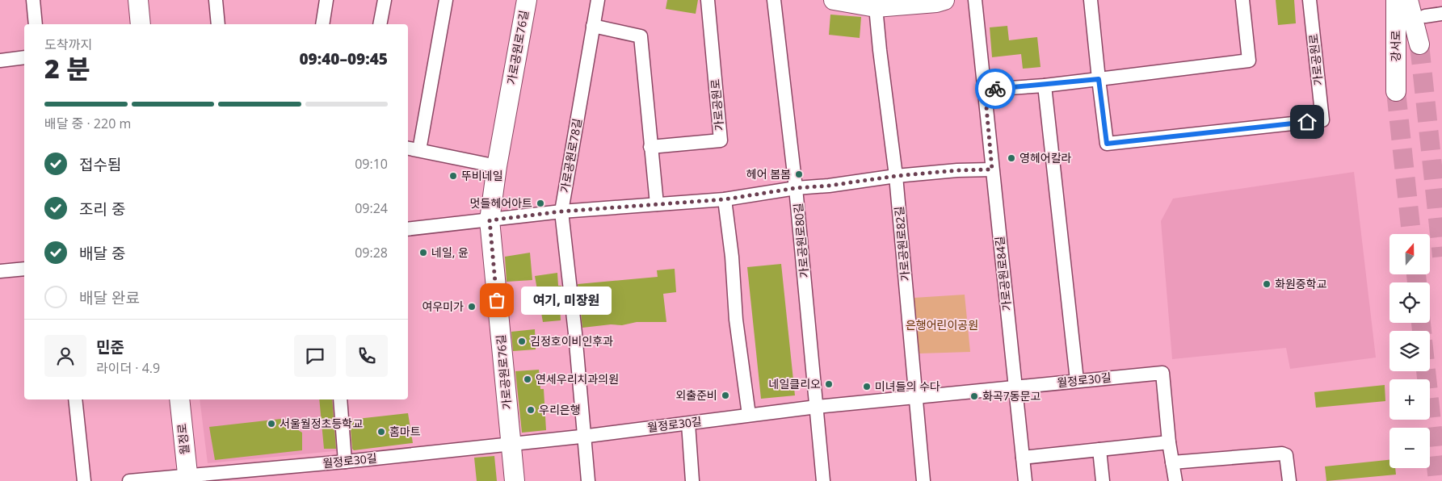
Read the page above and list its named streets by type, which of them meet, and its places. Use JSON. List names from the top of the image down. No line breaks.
{"streets":{"street":["강서로","가로공원로76길","가로공원로","가로공원로78길","가로공원로80길","가로공원로82길","가로공원로84길","월정로30길","월정로"]},"crossings":[["가로공원로76길","월정로30길"],["가로공원로78길","월정로30길"],["가로공원로80길","월정로30길"],["가로공원로82길","월정로30길"],["가로공원로84길","월정로30길"],["월정로30길","월정로"]],"parks":["은행어린이공원"],"places":["영헤어칼라","헤어 봄봄","뚜비네일","멋들헤어아트","네일, 윤","화원중학교","여기, 미장원","여우미가","김정호이비인후과","연세우리치과의원","네일클리오","미녀들의 수다","외출준비","화곡7동문고","우리은행","서울월정초등학교","홈마트"],"north":"top","page":{"heading":["2 분","도착까지","09:40–09:45"],"panel":["민준","라이더 · 4.9"],"bar":"배달 중 · 220 m","list":[["접수됨","09:10"],["조리 중","09:24"],["배달 중","09:28"],"배달 완료"],"map_buttons":["+","−"],"bubble":"여기, 미장원"}}
